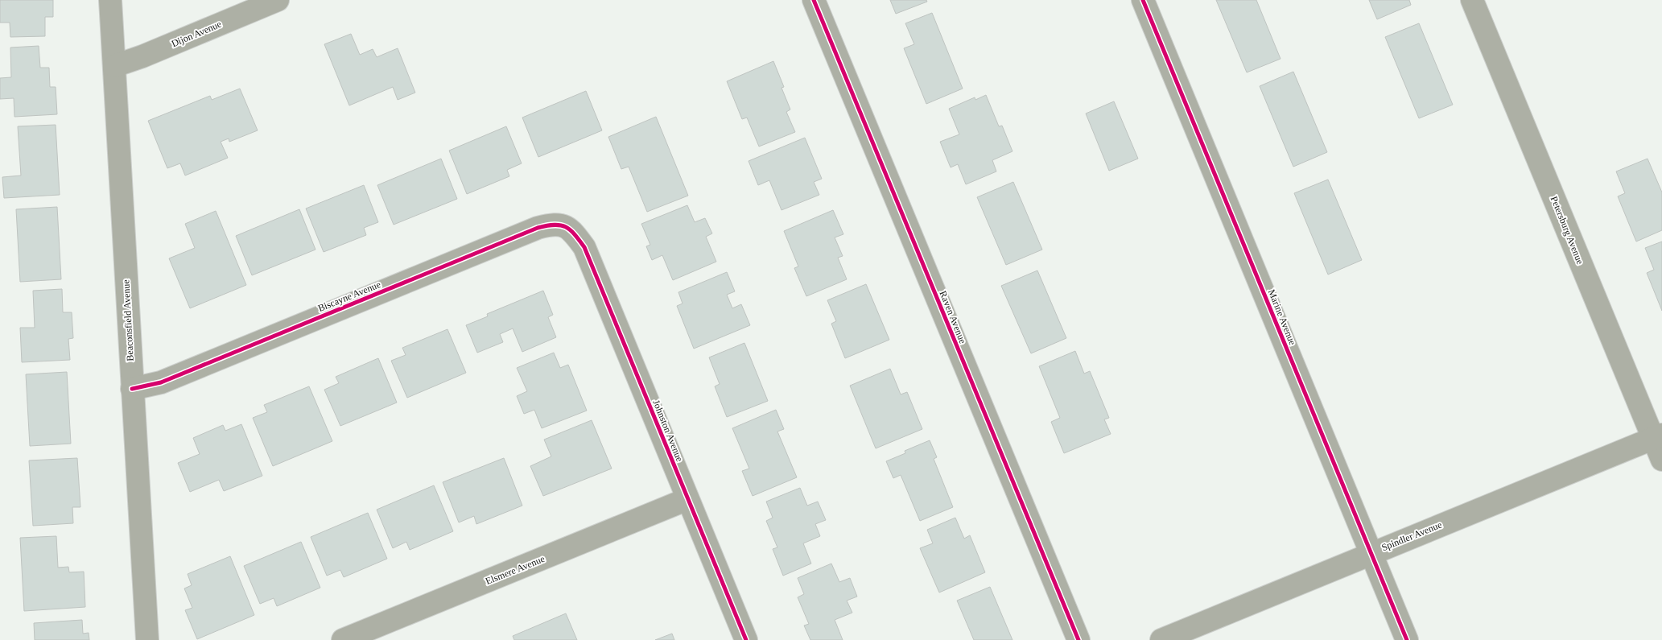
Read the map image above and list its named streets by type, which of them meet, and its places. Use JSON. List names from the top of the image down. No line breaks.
{"streets":{"street":["Dijon Avenue","Petersburg Avenue","Biscayne Avenue","Raven Avenue","Marine Avenue","Beaconsfield Avenue","Johnston Avenue","Spindler Avenue","Elsmere Avenue"]},"crossings":[["Dijon Avenue","Beaconsfield Avenue"],["Petersburg Avenue","Spindler Avenue"],["Biscayne Avenue","Beaconsfield Avenue"],["Biscayne Avenue","Johnston Avenue"],["Marine Avenue","Spindler Avenue"],["Johnston Avenue","Elsmere Avenue"]]}
